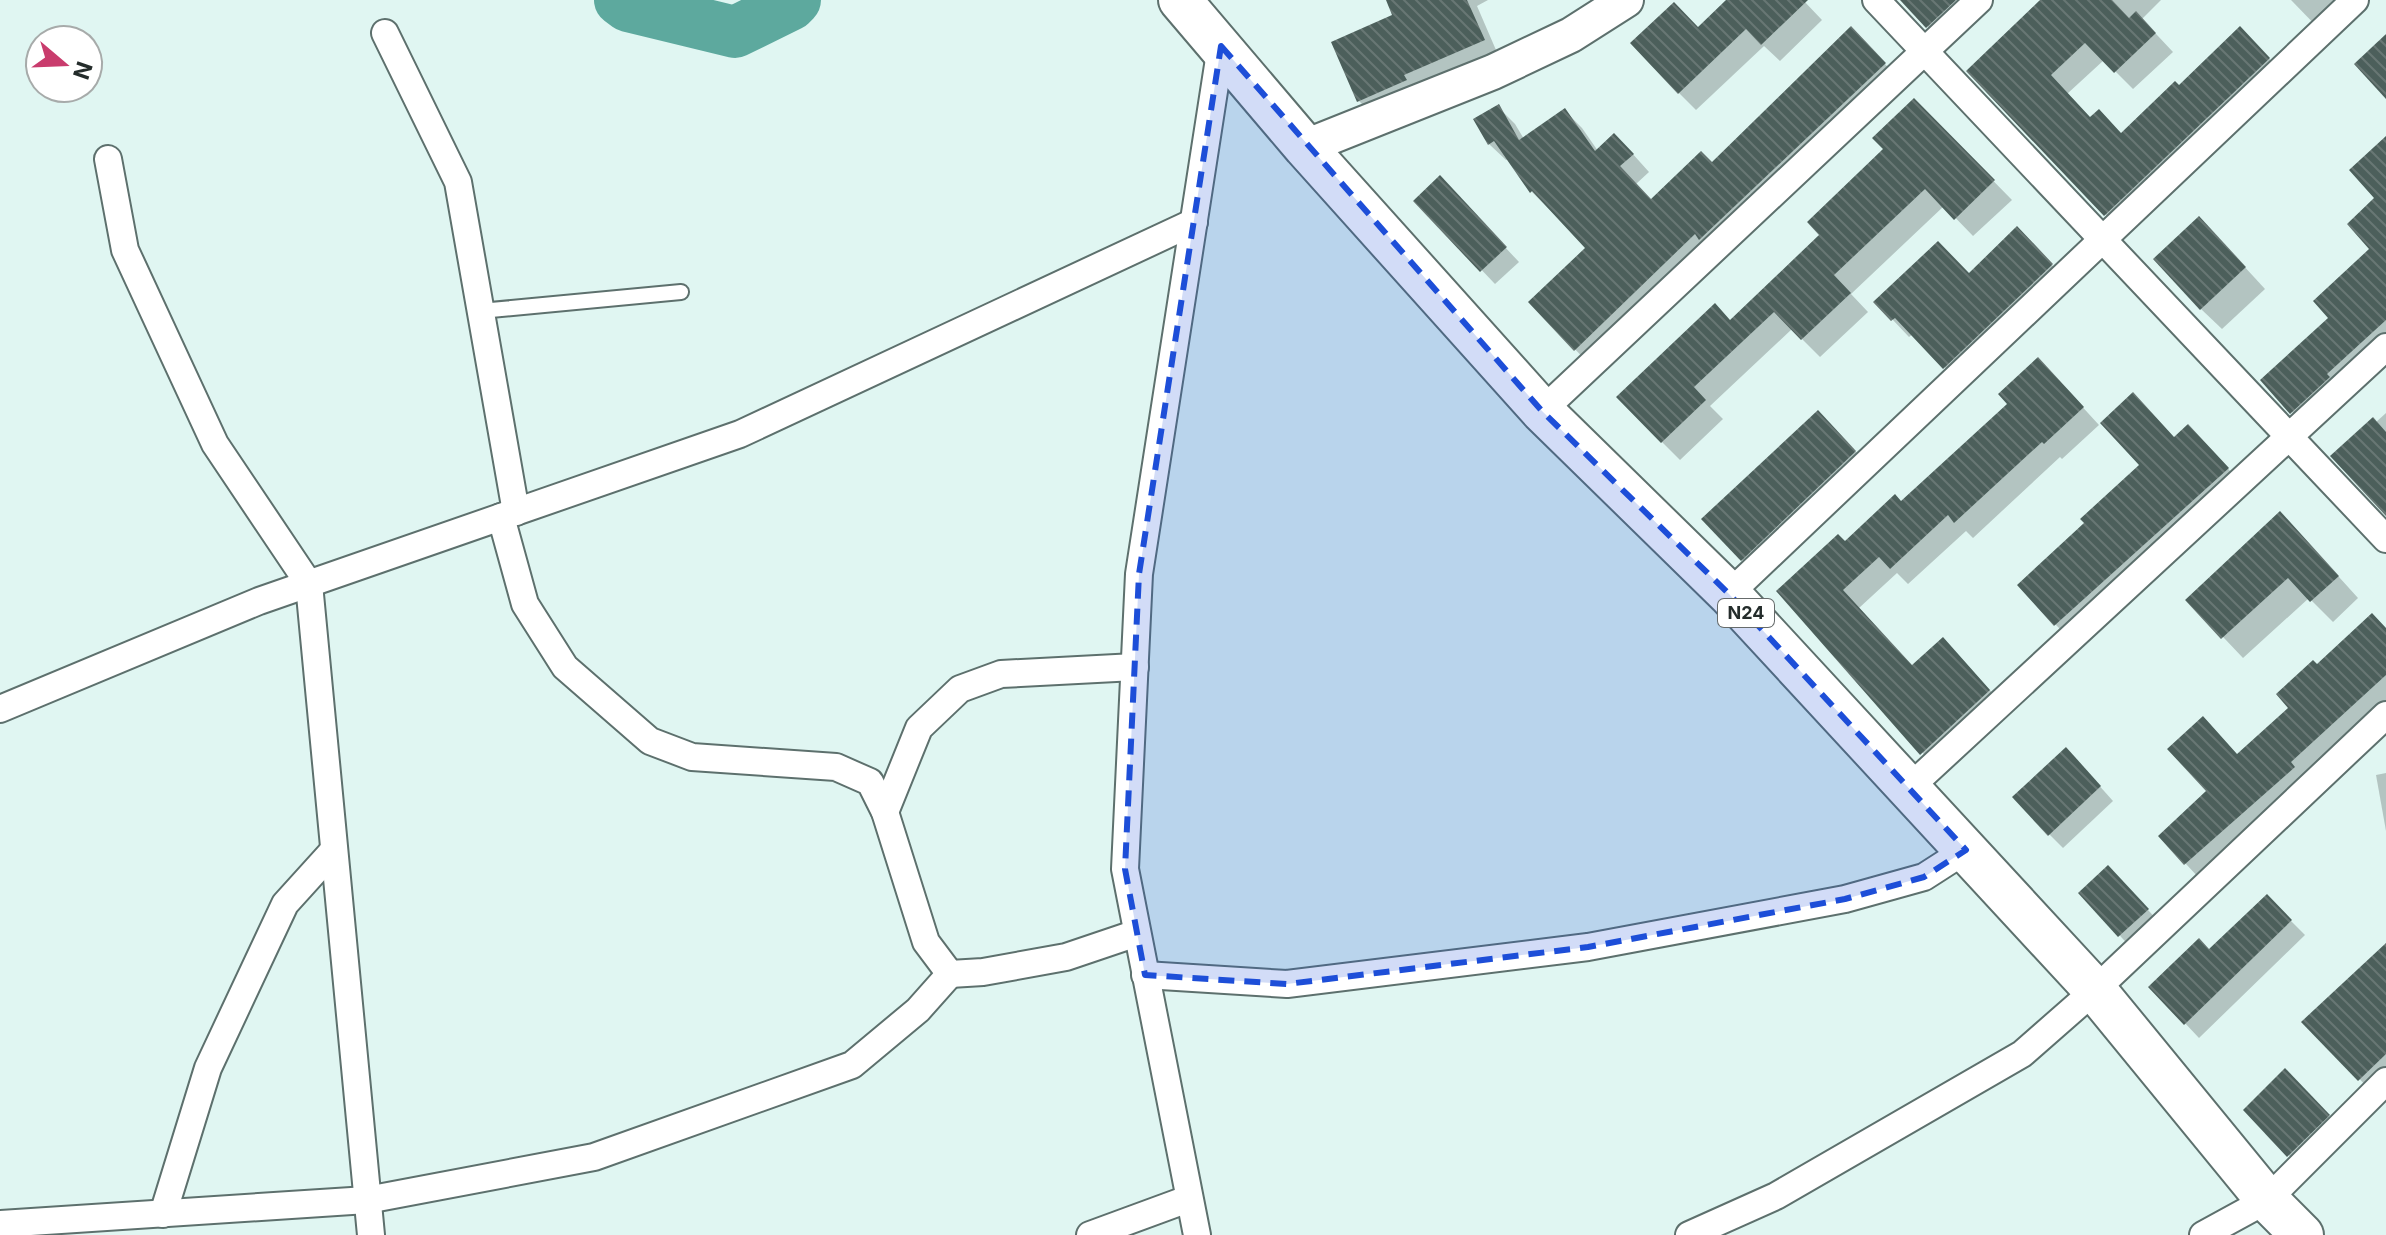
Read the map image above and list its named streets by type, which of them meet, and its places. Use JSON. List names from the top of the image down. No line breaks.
{"streets":{"main road":["N24"]},"north":"right"}
